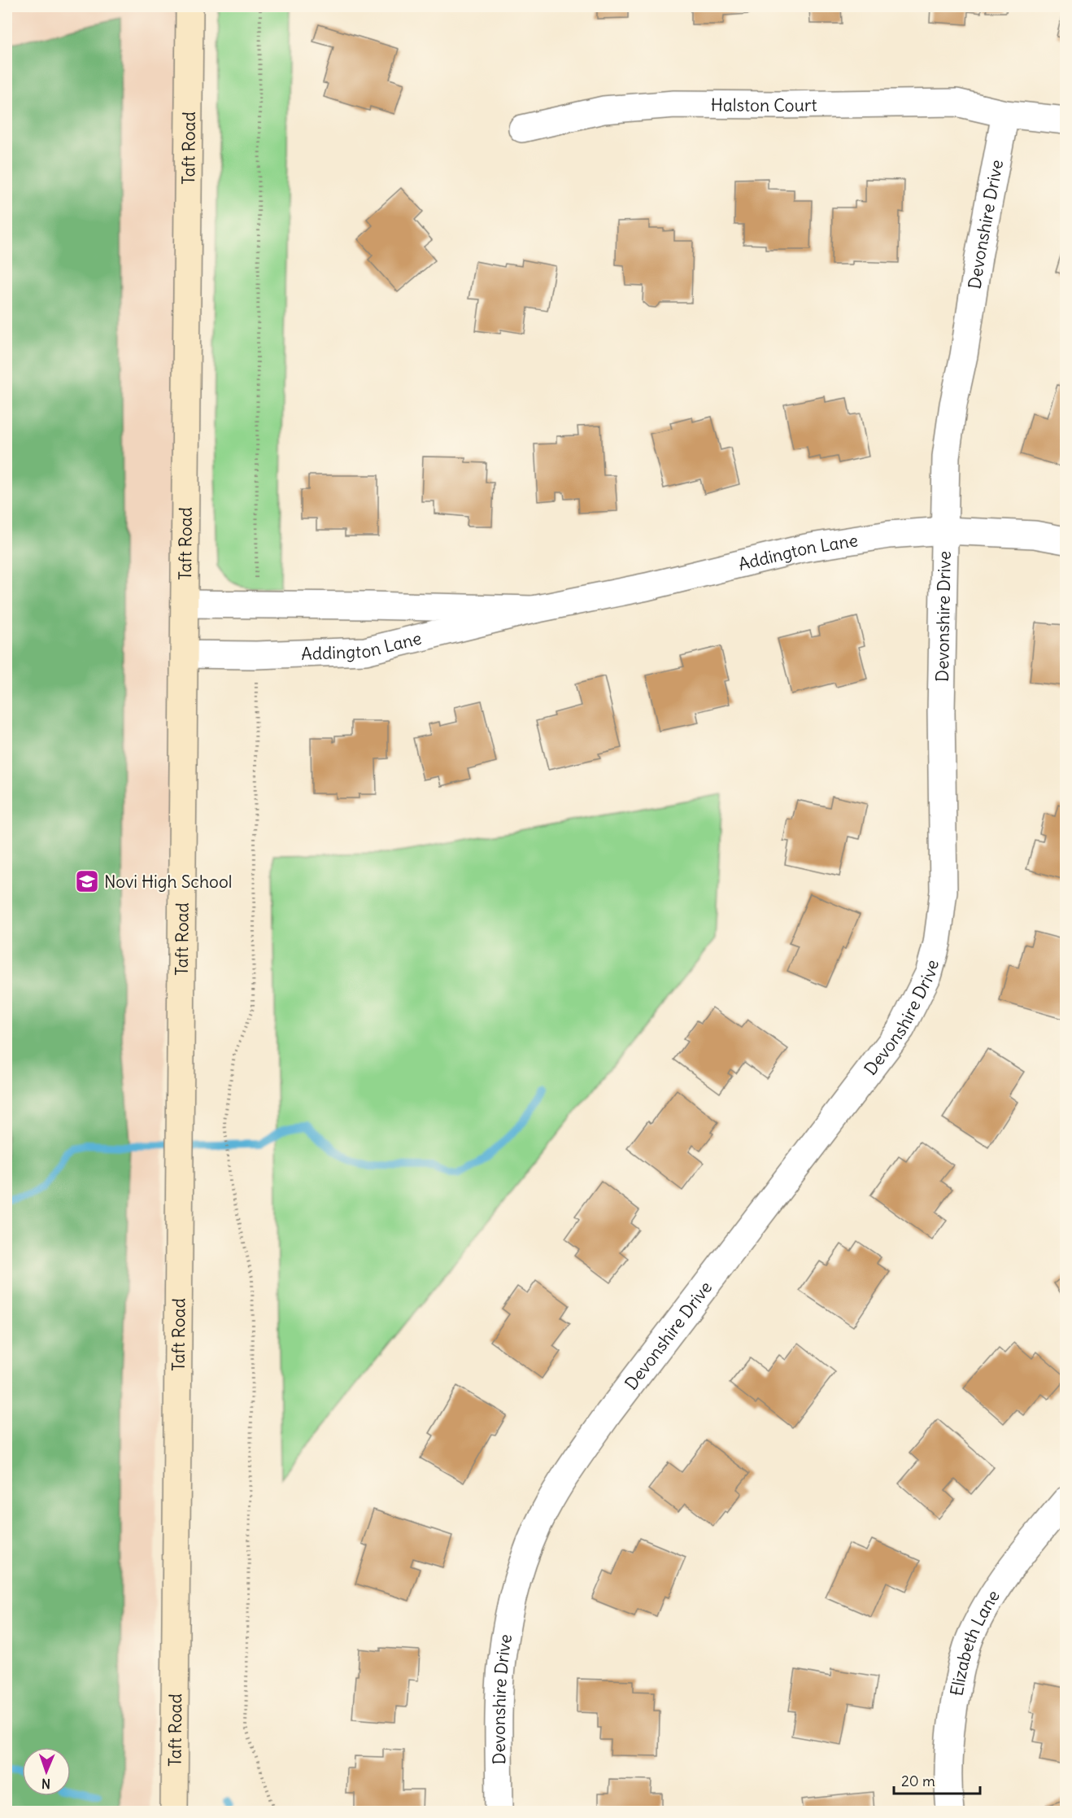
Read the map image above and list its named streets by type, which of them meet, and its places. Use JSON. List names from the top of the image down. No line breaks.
{"streets":{"street":["Halston Court","Taft Road","Devonshire Drive","Addington Lane","Elizabeth Lane"]},"crossings":[["Halston Court","Devonshire Drive"],["Taft Road","Addington Lane"],["Devonshire Drive","Addington Lane"]],"places":{"school or university":["Novi High School"]},"scale_bar":"20 m","north":"bottom"}
